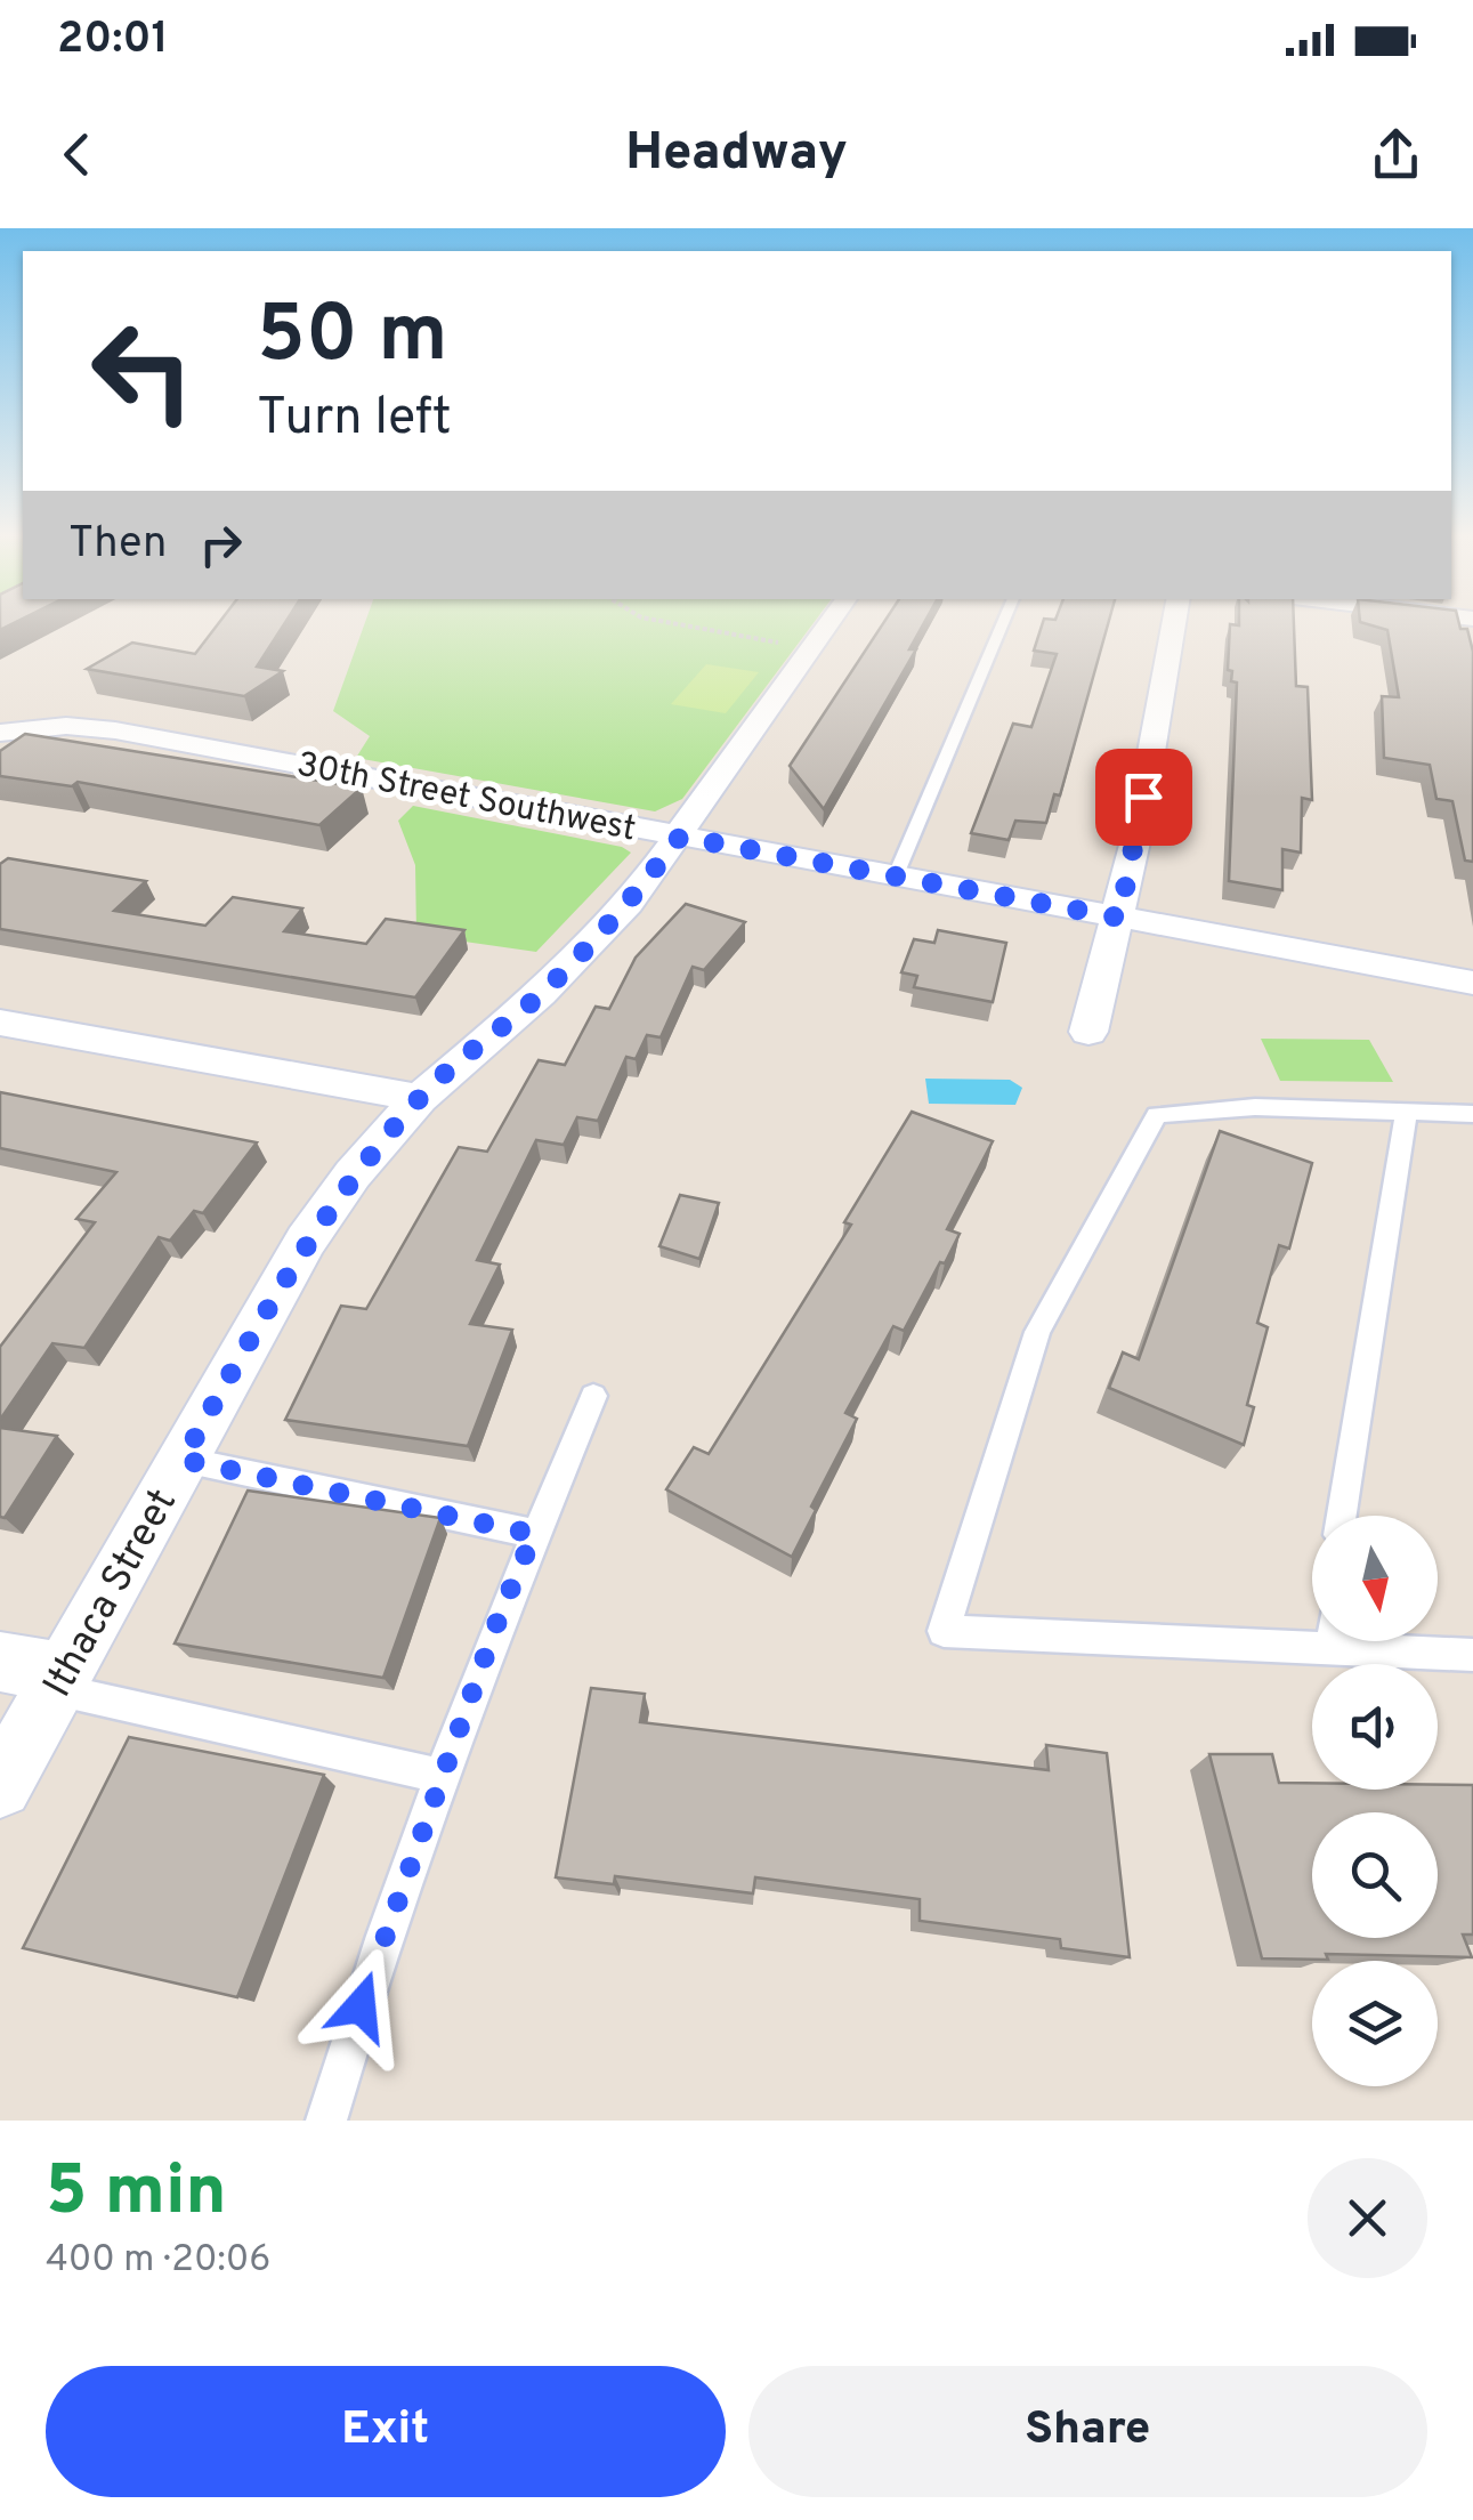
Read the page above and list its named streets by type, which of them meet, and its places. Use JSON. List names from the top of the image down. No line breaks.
{"streets":{"street":["30th Street Southwest","Ithaca Street"]},"crossings":[["30th Street Southwest","Ithaca Street"]],"north":"bottom","page":{"status":"20:01","header":"Headway","turn":["50 m","Turn left"],"then":"Then","heading":["5 min","400 m · 20:06"],"buttons":["Exit","Share"]}}
